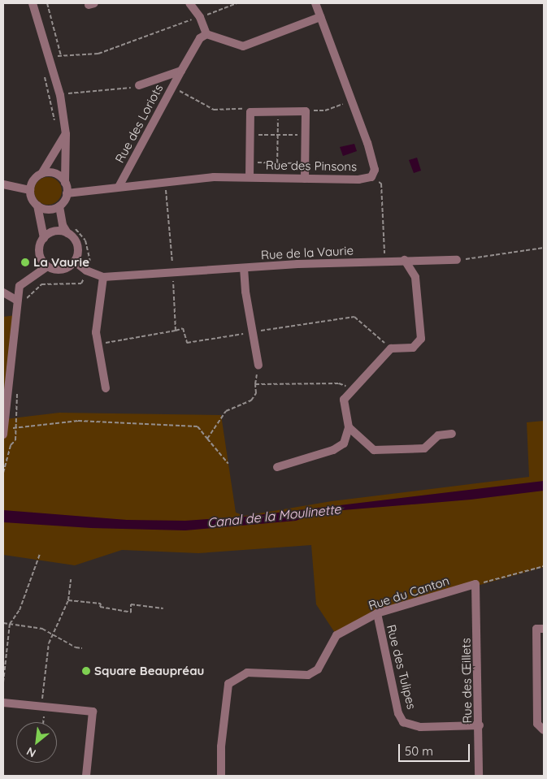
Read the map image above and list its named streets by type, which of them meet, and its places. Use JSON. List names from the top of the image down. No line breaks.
{"streets":{"street":["Rue des Loriots","Rue des Pinsons","Rue de la Vaurie","Rue du Canton","Rue des Tulipes","Rue des Œillets"]},"crossings":[["Rue des Loriots","Rue des Pinsons"],["Rue du Canton","Rue des Tulipes"],["Rue du Canton","Rue des Œillets"],["Rue des Tulipes","Rue des Œillets"]],"water":["Canal de la Moulinette"],"places":["La Vaurie","Square Beaupréau"],"scale_bar":"50 m","north":"bottom left"}
